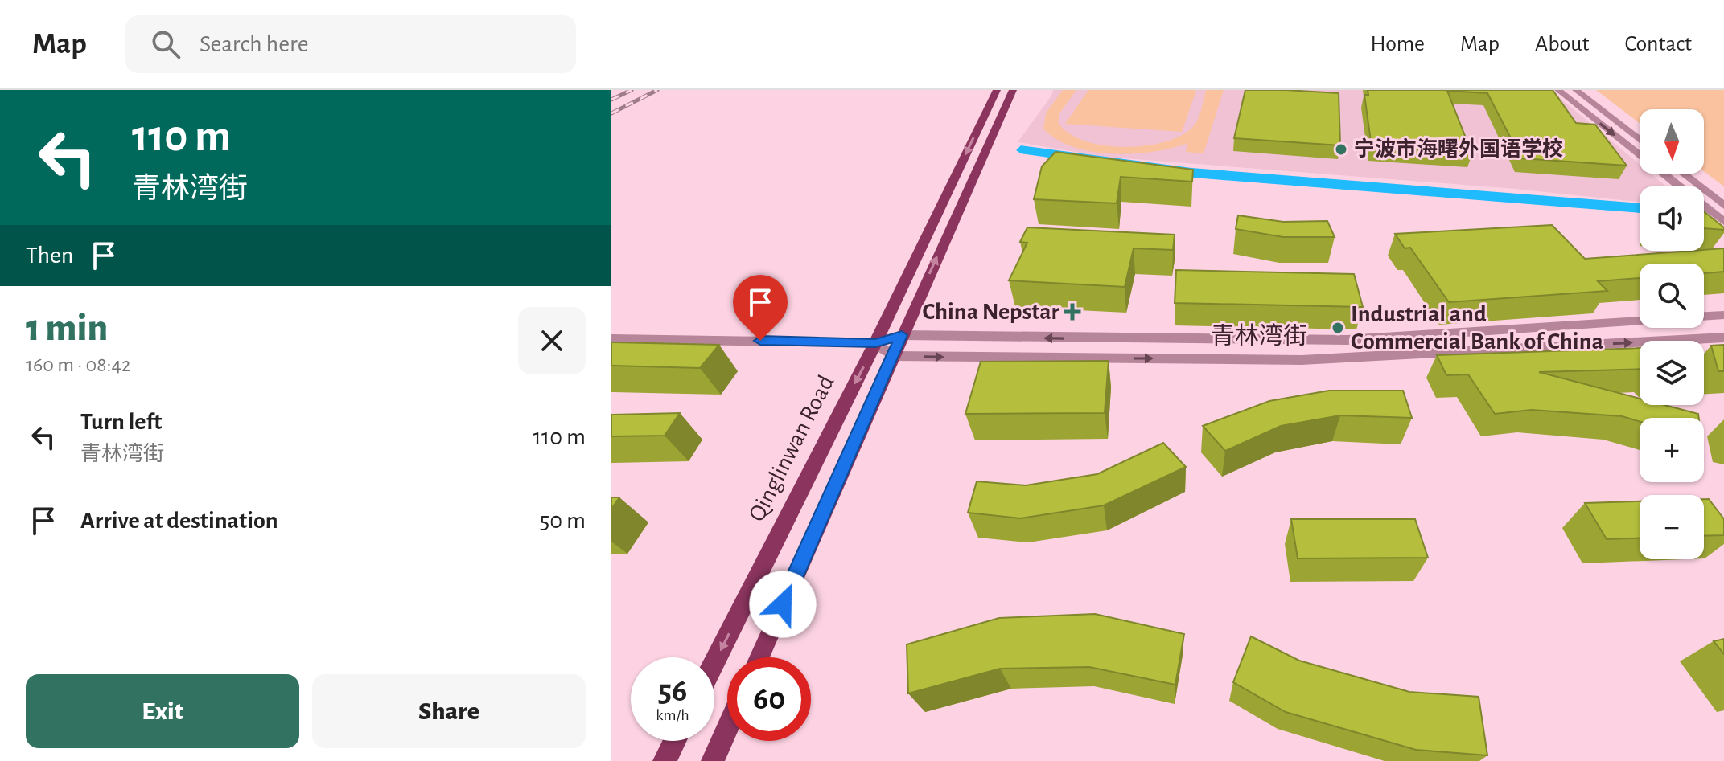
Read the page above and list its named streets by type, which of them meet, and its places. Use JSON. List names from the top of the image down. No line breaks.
{"streets":{"main road":["Qinglinwan Road"],"street":["青林湾街"]},"crossings":[["青林湾街","Qinglinwan Road"]],"places":{"other":["宁波市海曙外国语学校","Industrial and Commercial Bank of China"],"health":["China Nepstar"]},"north":"bottom","page":{"header":"Map","search":"Search here","nav":["Home","Map","About","Contact"],"turn":["110 m","青林湾街"],"map_buttons":["+","−"],"then":"Then","heading":["1 min","160 m · 08:42"],"list":[{"name":"Turn left","note":"青林湾街","value":"110 m"},{"name":"Arrive at destination","value":"50 m"}],"speed":"56 km/h","limit":"60","buttons":["Exit","Share"]}}
